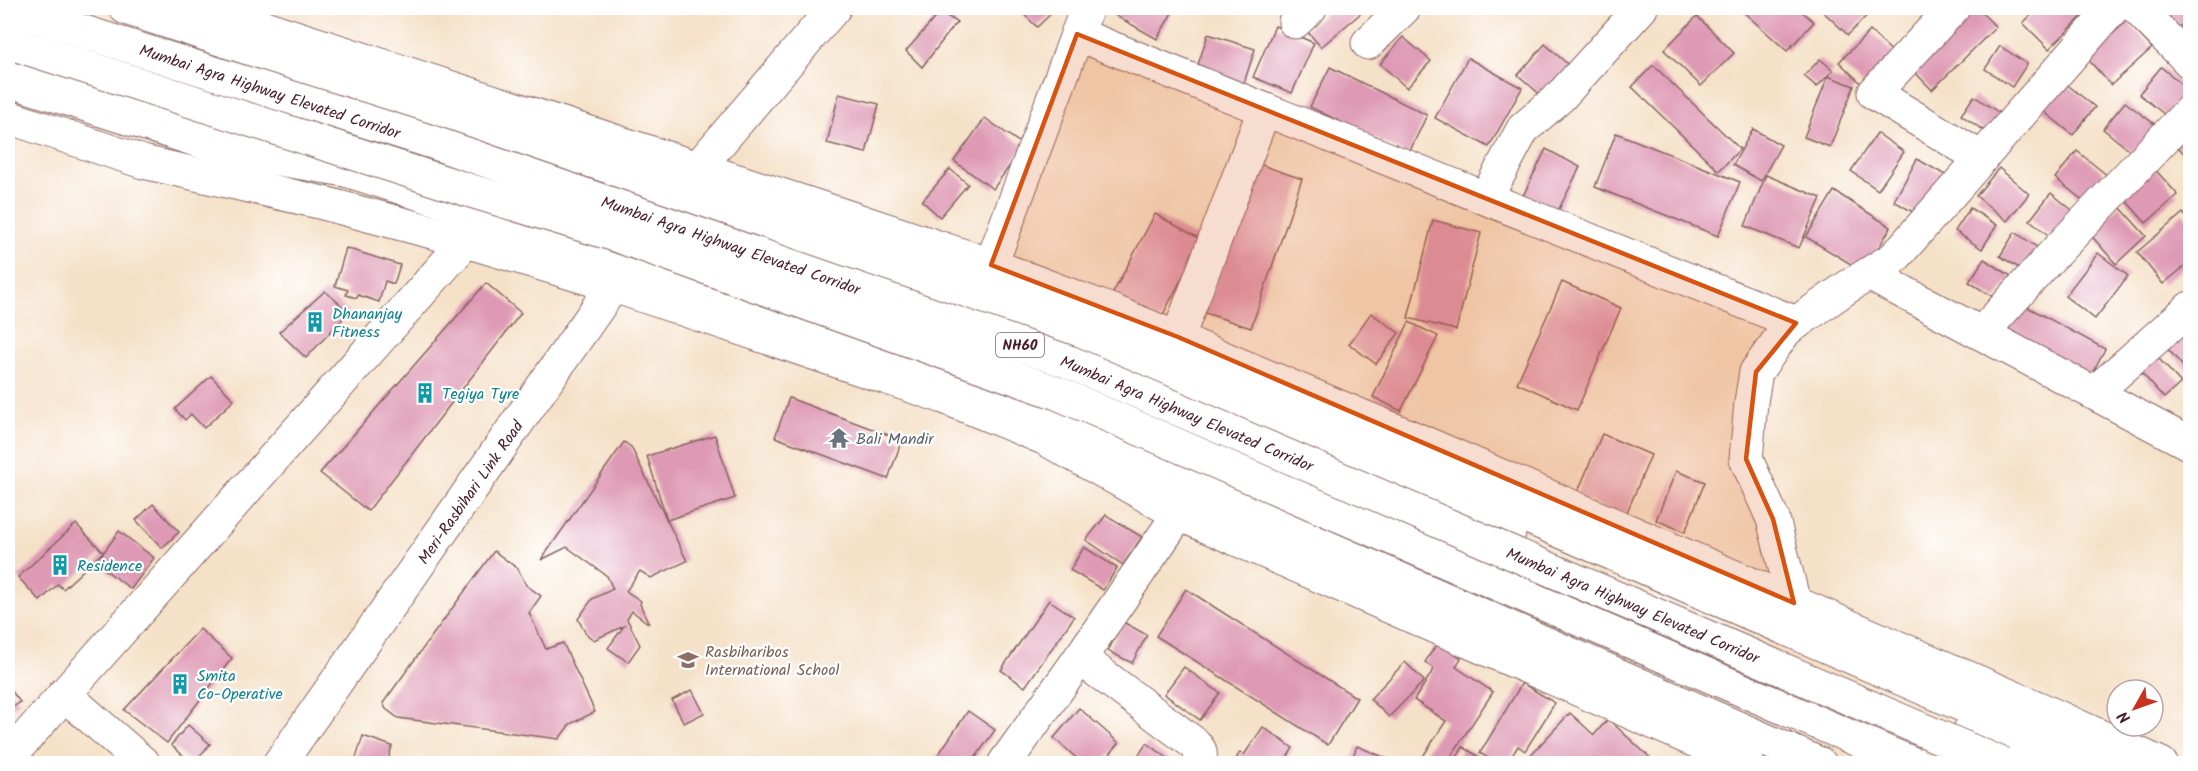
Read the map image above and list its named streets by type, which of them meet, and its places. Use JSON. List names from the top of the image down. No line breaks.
{"streets":{"main road":["Mumbai Agra Highway Elevated Corridor","NH60","Meri-Rasbihari Link Road"]},"places":{"building":["Dhananjay Fitness","Tegiya Tyre","Residence","Smita Co-Operative"],"temple":["Bali Mandir"],"school or university":["Rasbiharibos International School"]},"north":"bottom left"}
